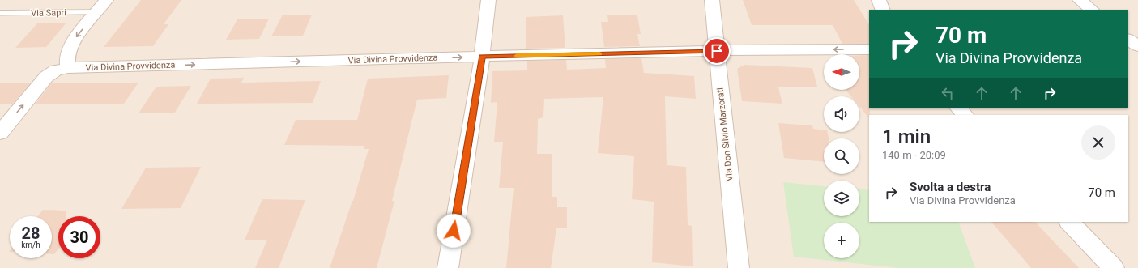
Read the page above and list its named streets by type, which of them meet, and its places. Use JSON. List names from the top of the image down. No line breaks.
{"streets":{"street":["Via Divina Provvidenza","Via Don Silvio Marzorati"],"lane":["Via Sapri"]},"crossings":[["Via Divina Provvidenza","Via Don Silvio Marzorati"]],"north":"left","page":{"turn":["70 m","Via Divina Provvidenza"],"map_buttons":"+","heading":["1 min","140 m · 20:09"],"list":[{"name":"Svolta a destra","note":"Via Divina Provvidenza","value":"70 m"}],"speed":"28 km/h","limit":"30"}}
